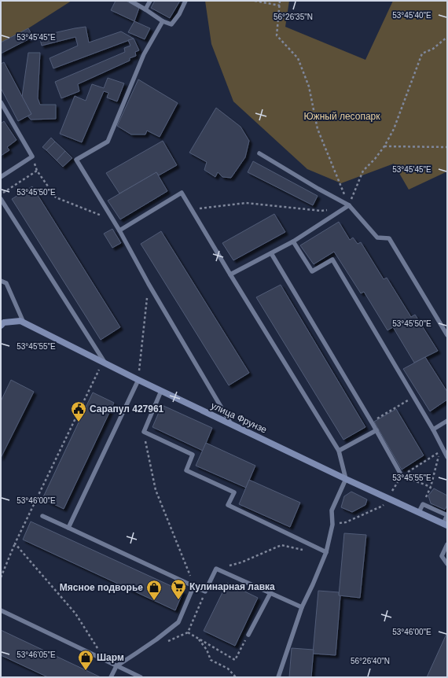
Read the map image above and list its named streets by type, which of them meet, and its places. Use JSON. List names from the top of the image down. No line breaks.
{"streets":{"street":["улица Фрунзе"]},"parks":["Южный лесопарк"],"places":{"public building":["Сарапул 427961"],"supermarket":["Кулинарная лавка"],"shop":["Мясное подворье","Шарм"]},"coordinates":["53°45'40\"E","56°26'35\"N","53°45'45\"E","53°45'50\"E","53°45'55\"E","53°46'00\"E","53°46'05\"E","56°26'40\"N"]}
